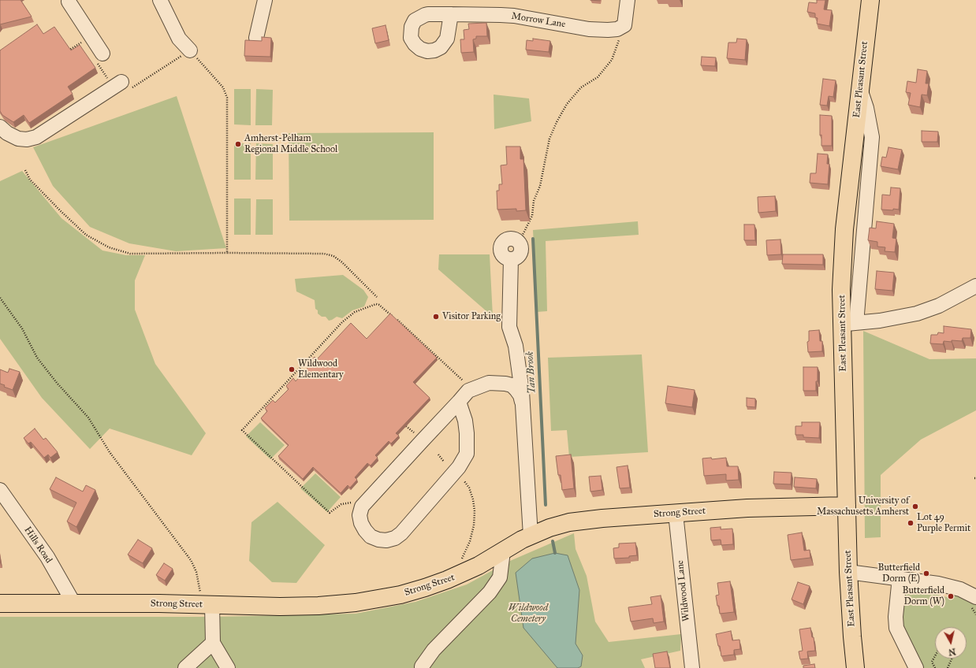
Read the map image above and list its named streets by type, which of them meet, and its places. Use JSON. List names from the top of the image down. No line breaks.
{"streets":{"main road":["East Pleasant Street","Strong Street"],"street":["Morrow Lane","Hills Road","Wildwood Lane"]},"crossings":[["East Pleasant Street","Strong Street"],["Strong Street","Hills Road"],["Strong Street","Wildwood Lane"]],"water":["Tan Brook"],"parks":["Wildwood Cemetery"],"places":["Amherst-Pelham Regional Middle School","Visitor Parking","Wildwood Elementary","University of Massachusetts Amherst","Lot 49 Purple Permit","Butterfield Dorm (E)","Butterfield Dorm (W)"],"north":"bottom"}
